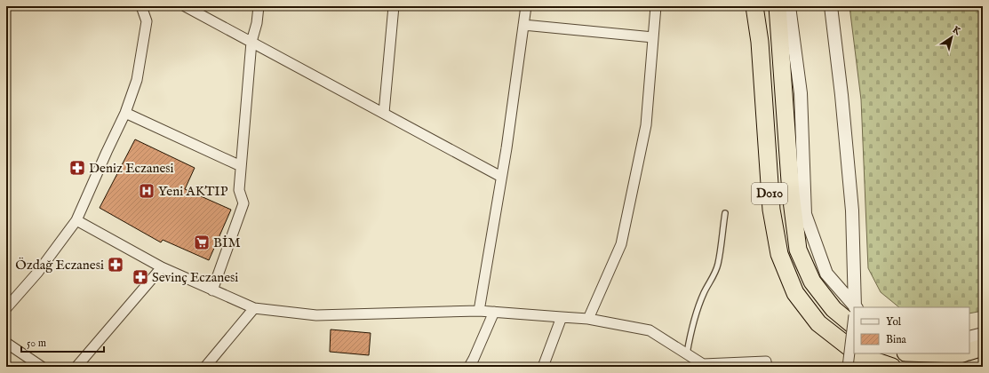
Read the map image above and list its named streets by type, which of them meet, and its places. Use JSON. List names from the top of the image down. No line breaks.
{"streets":{"highway":["D010"]},"places":{"pharmacy":["Deniz Eczanesi","Özdağ Eczanesi","Sevinç Eczanesi"],"hospital":["Yeni AKTIP"],"supermarket":["BİM"]},"legend":["Yol","Bina"],"scale_bar":"50 m","north":"top right"}
